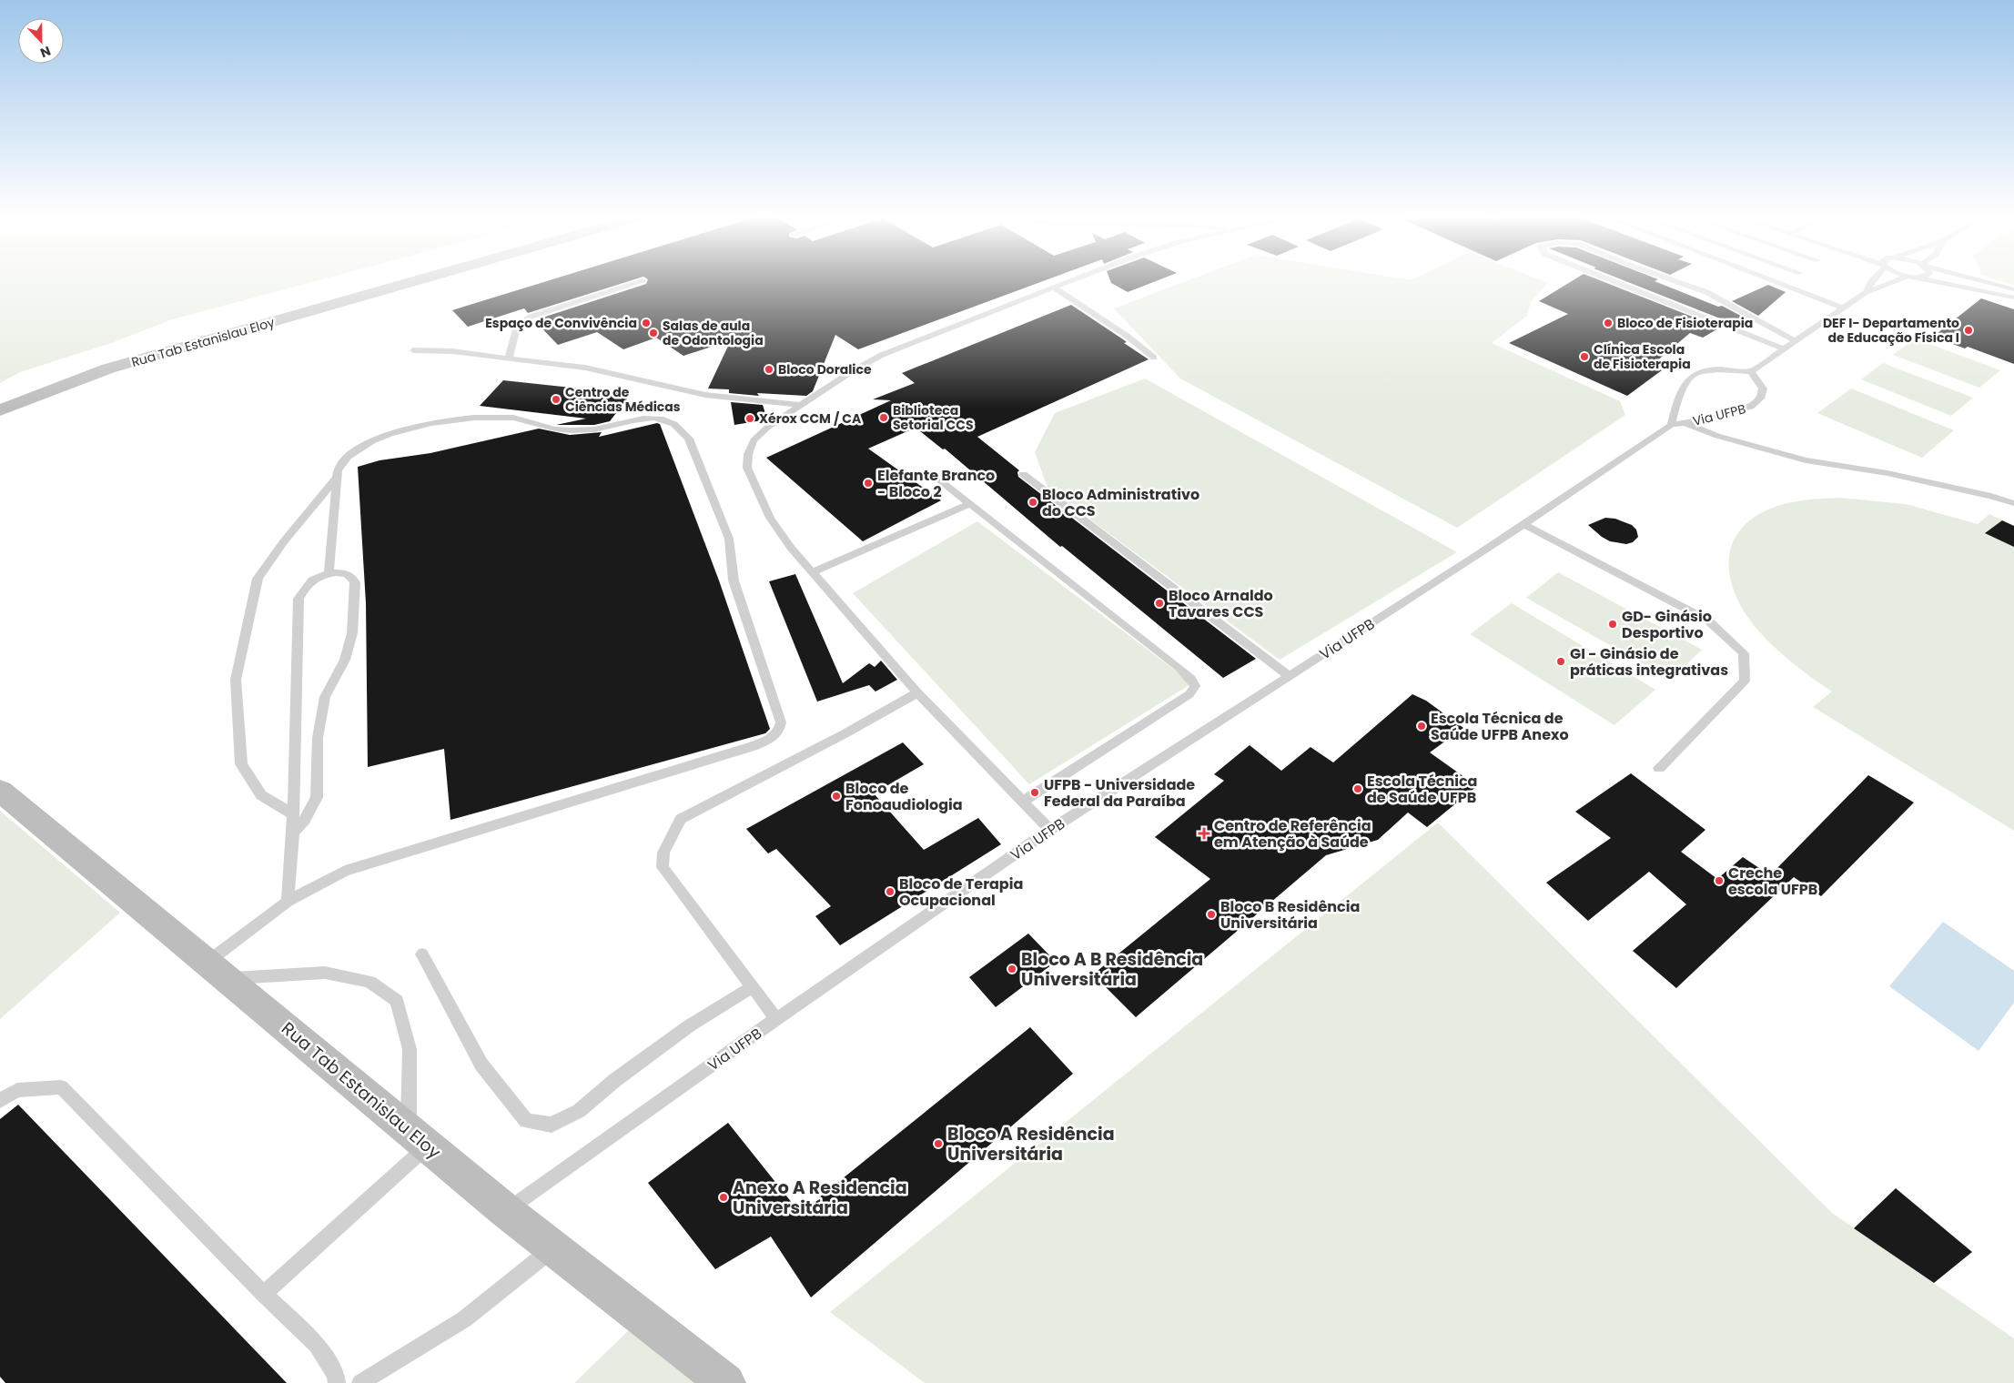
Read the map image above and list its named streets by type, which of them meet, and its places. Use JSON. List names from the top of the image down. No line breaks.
{"streets":{"street":["Rua Tab Estanislau Eloy"],"lane":["Via UFPB"]},"crossings":[["Rua Tab Estanislau Eloy","Via UFPB"]],"places":{"other":["Espaço de Convivência","Bloco de Fisioterapia","DEF I- Departamento de Educação Física I","Salas de aula de Odontologia","Clínica Escola de Fisioterapia","Bloco Doralice","Centro de Ciências Médicas","Biblioteca Setorial CCS","Xérox CCM / CA","Elefante Branco - Bloco 2","Bloco Administrativo do CCS","Bloco Arnaldo Tavares CCS","GD- Ginásio Desportivo","GI - Ginásio de práticas integrativas","Escola Técnica de Saúde UFPB Anexo","Escola Técnica de Saúde UFPB","UFPB - Universidade Federal da Paraíba","Bloco de Fonoaudiologia","Creche escola UFPB","Bloco de Terapia Ocupacional","Bloco B Residência Universitária","Bloco A B Residência Universitária","Bloco A Residência Universitária","Anexo A Residencia Universitária"],"health":["Centro de Referência em Atenção à Saúde"]},"north":"bottom"}
